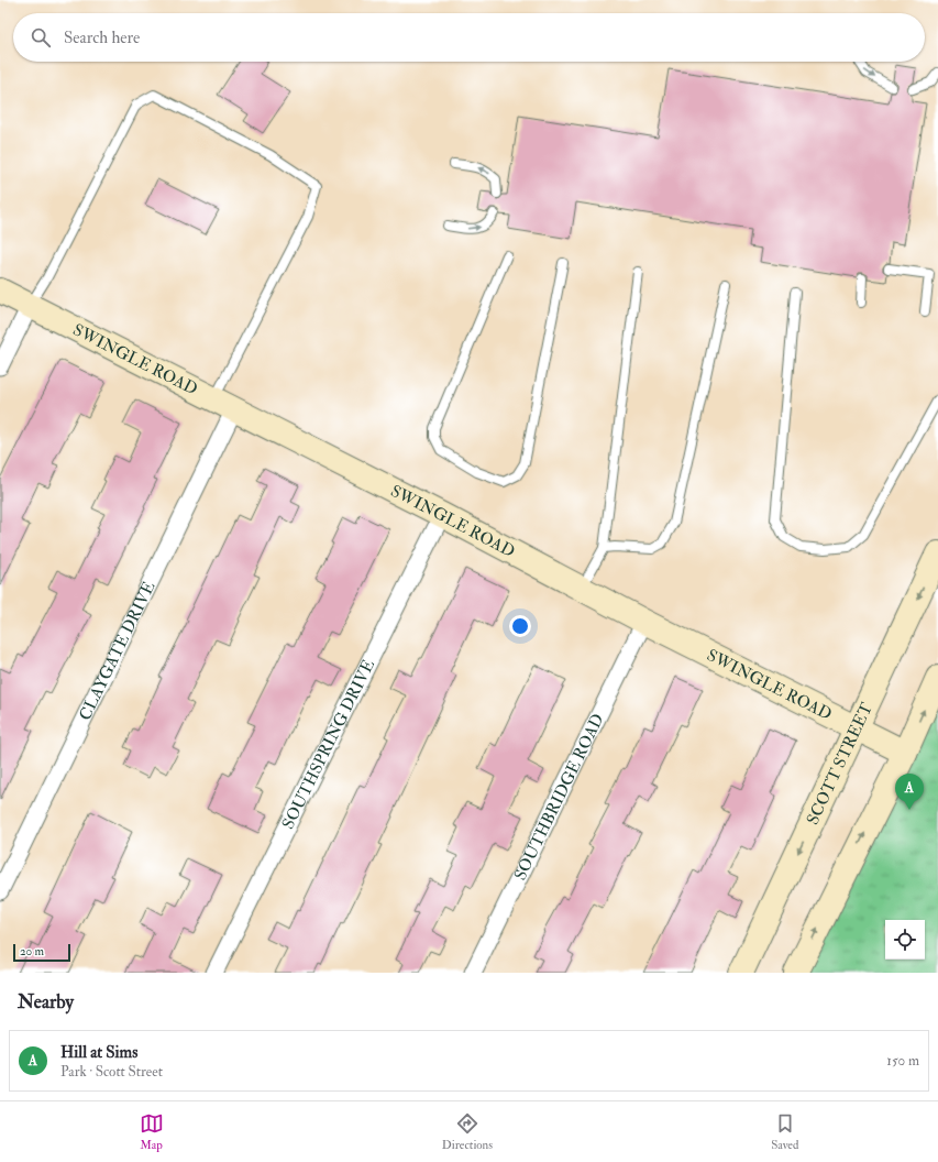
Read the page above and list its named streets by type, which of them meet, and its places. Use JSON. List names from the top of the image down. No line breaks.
{"streets":{"street":["SWINGLE ROAD","CLAYGATE DRIVE","SOUTHSPRING DRIVE","SCOTT STREET","SOUTHBRIDGE ROAD"]},"crossings":[["SWINGLE ROAD","CLAYGATE DRIVE"],["SWINGLE ROAD","SOUTHSPRING DRIVE"],["SWINGLE ROAD","SCOTT STREET"],["SWINGLE ROAD","SOUTHBRIDGE ROAD"]],"scale_bar":"20 m","page":{"search":"Search here","pins":"A","scale":"20 m","heading":"Nearby","list":[{"mark":"A","name":"Hill at Sims","note":"Park · Scott Street","value":"150 m"}],"nav":["Map","Directions","Saved"]}}
